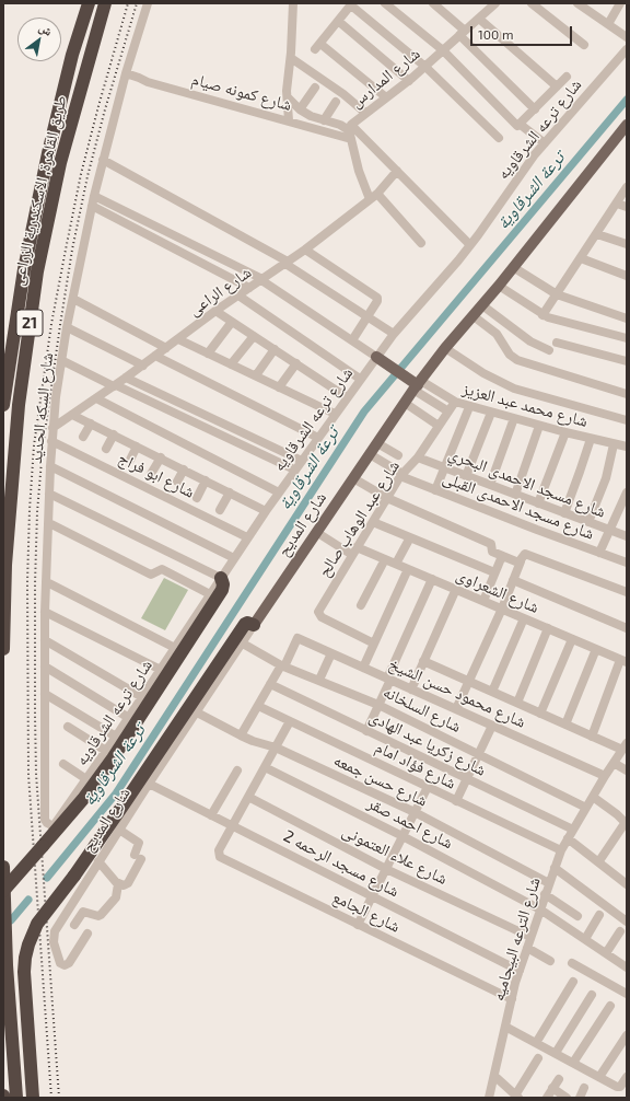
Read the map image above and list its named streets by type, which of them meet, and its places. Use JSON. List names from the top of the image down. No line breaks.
{"streets":{"highway":["طريق القاهرة, الاسكندرية الزراعى","21"],"main road":["شارع المديح"],"street":["شارع المدارس","شارع كمونه صيام","شارع ترعه الشرقاويه","شارع الراعى","شارع محمد عبد العزيز","شارع السكه الحديد","شارع ابو فراج","شارع مسجد الاحمدى البحري","شارع مسجد الاحمدى القبلى","شارع عبد الوهاب صالح","شارع الشعراوى","شارع محمود حسن الشيخ","شارع السلخانه","شارع زكريا عبد الهادى","شارع فؤاد امام","شارع حسن جمعه","شارع احمد صقر","شارع علاء العتمونى","شارع مسجد الرحمه 2","شارع الجامع","شارع الترعه البيجاميه"]},"crossings":[["شارع المدارس","شارع كمونه صيام"],["شارع كمونه صيام","شارع السكه الحديد"],["شارع ترعه الشرقاويه","شارع السكه الحديد"],["شارع ترعه الشرقاويه","شارع ابو فراج"],["شارع الراعى","شارع السكه الحديد"],["شارع محمد عبد العزيز","شارع عبد الوهاب صالح"],["شارع محمد عبد العزيز","شارع المديح"],["شارع السكه الحديد","شارع ابو فراج"],["شارع مسجد الاحمدى البحري","شارع عبد الوهاب صالح"],["شارع مسجد الاحمدى القبلى","شارع عبد الوهاب صالح"],["شارع مسجد الاحمدى القبلى","شارع المديح"],["شارع عبد الوهاب صالح","شارع الشعراوى"],["شارع المديح","شارع الشعراوى"],["شارع المديح","شارع السلخانه"],["شارع المديح","شارع حسن جمعه"],["شارع المديح","شارع مسجد الرحمه 2"],["شارع محمود حسن الشيخ","شارع السلخانه"],["شارع محمود حسن الشيخ","شارع الترعه البيجاميه"],["شارع السلخانه","شارع الترعه البيجاميه"],["شارع زكريا عبد الهادى","شارع الترعه البيجاميه"],["شارع فؤاد امام","شارع الترعه البيجاميه"],["شارع حسن جمعه","شارع الترعه البيجاميه"],["شارع احمد صقر","شارع الترعه البيجاميه"],["شارع علاء العتمونى","شارع الترعه البيجاميه"],["شارع مسجد الرحمه 2","شارع الجامع"],["شارع مسجد الرحمه 2","شارع الترعه البيجاميه"],["شارع الجامع","شارع الترعه البيجاميه"]],"water":["ترعة الشرقاوية"],"scale_bar":"100 m","north":"top right"}
